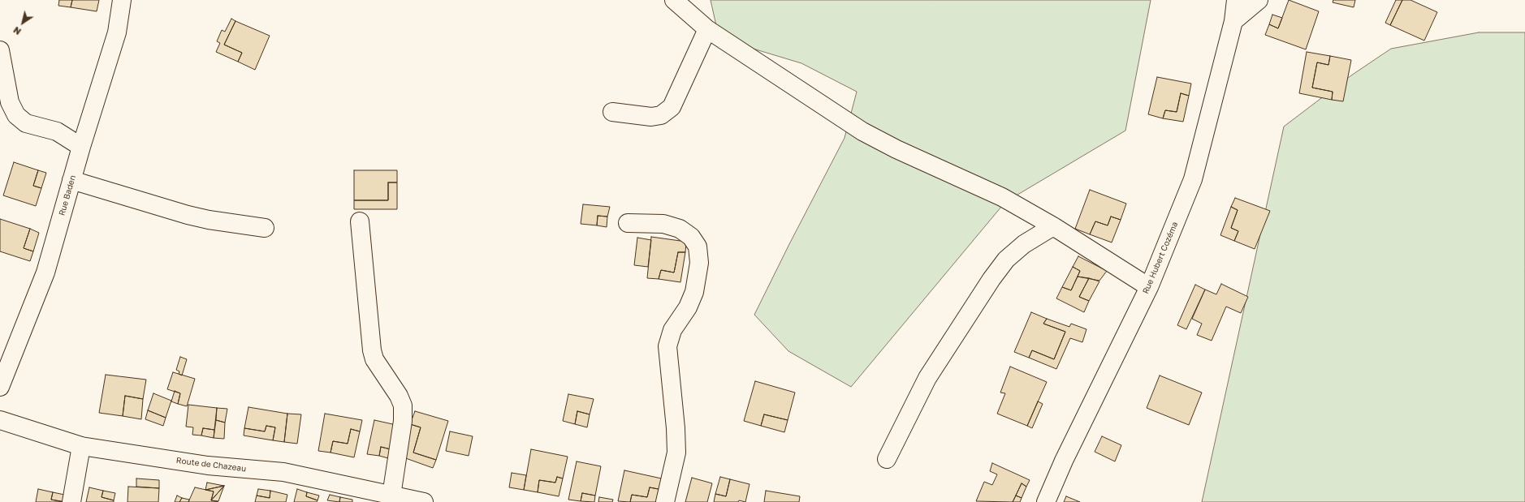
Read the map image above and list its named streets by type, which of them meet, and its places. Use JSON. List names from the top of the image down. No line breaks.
{"streets":{"street":["Rue Baden","Rue Hubert Cozéma","Route de Chazeau"]},"north":"bottom left"}
